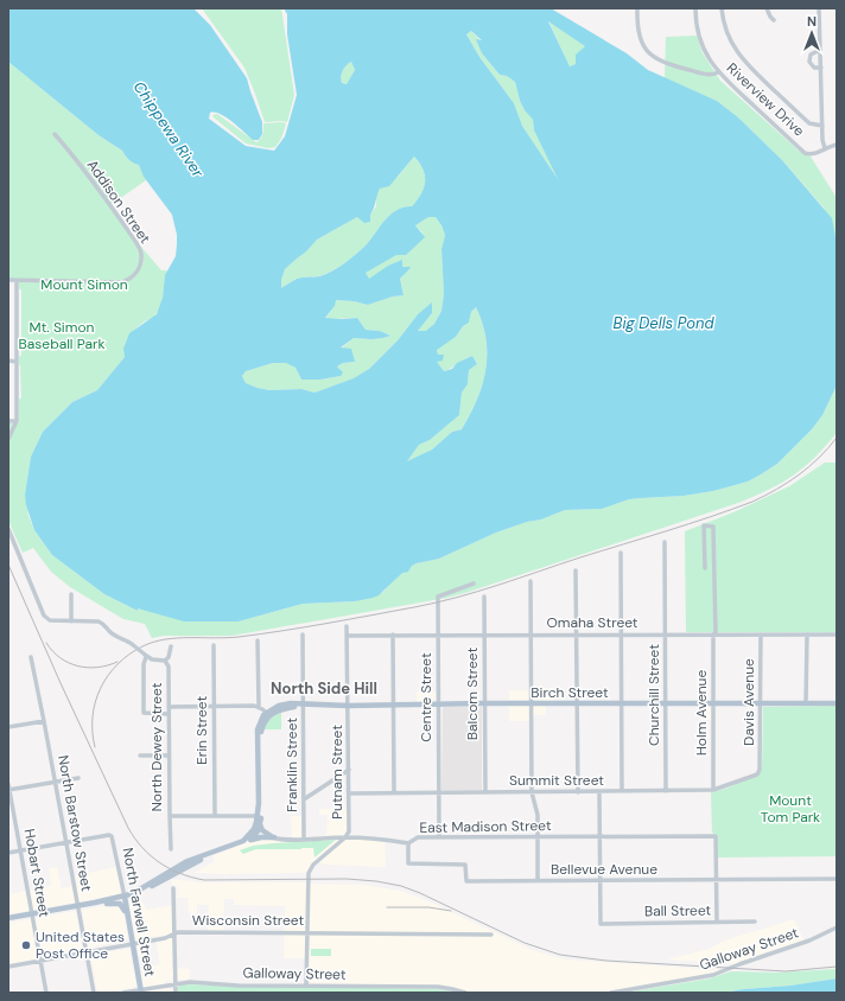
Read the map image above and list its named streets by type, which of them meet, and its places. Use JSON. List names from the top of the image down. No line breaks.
{"streets":{"main road":["Birch Street","North Farwell Street"],"street":["Riverview Drive","Addison Street","Omaha Street","Balcom Street","Churchill Street","Centre Street","Davis Avenue","Holm Avenue","Erin Street","North Dewey Street","Franklin Street","Putnam Street","Summit Street","North Barstow Street","East Madison Street","Bellevue Avenue","Hobart Street","Ball Street","Wisconsin Street","Galloway Street"]},"crossings":[["Omaha Street","Balcom Street"],["Omaha Street","Churchill Street"],["Omaha Street","Centre Street"],["Omaha Street","Davis Avenue"],["Omaha Street","Holm Avenue"],["Omaha Street","Putnam Street"],["Birch Street","Balcom Street"],["Birch Street","Churchill Street"],["Birch Street","Centre Street"],["Birch Street","Davis Avenue"],["Birch Street","Holm Avenue"],["Birch Street","Franklin Street"],["Birch Street","Putnam Street"],["Balcom Street","Summit Street"],["Churchill Street","Summit Street"],["Centre Street","Summit Street"],["Centre Street","East Madison Street"],["Davis Avenue","Summit Street"],["Holm Avenue","Summit Street"],["Franklin Street","East Madison Street"],["Putnam Street","Summit Street"],["Putnam Street","East Madison Street"],["Putnam Street","Wisconsin Street"],["Putnam Street","Galloway Street"],["North Barstow Street","North Farwell Street"],["North Barstow Street","Wisconsin Street"],["East Madison Street","Bellevue Avenue"],["Bellevue Avenue","Ball Street"],["Hobart Street","Wisconsin Street"],["North Farwell Street","Wisconsin Street"],["North Farwell Street","Galloway Street"]],"districts":["North Side Hill"],"water":["Chippewa River","Big Dells Pond"],"parks":["Mount Simon","Mt. Simon Baseball Park","Mount Tom Park"],"places":["United States Post Office"],"north":"top"}
